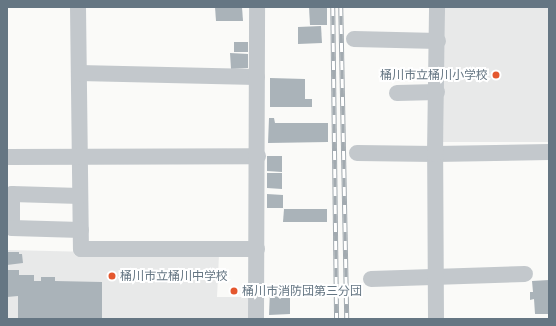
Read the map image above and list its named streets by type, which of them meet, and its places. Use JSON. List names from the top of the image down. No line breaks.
{"places":["桶川市立桶川小学校","桶川市立桶川中学校","桶川市消防団第三分団"]}
